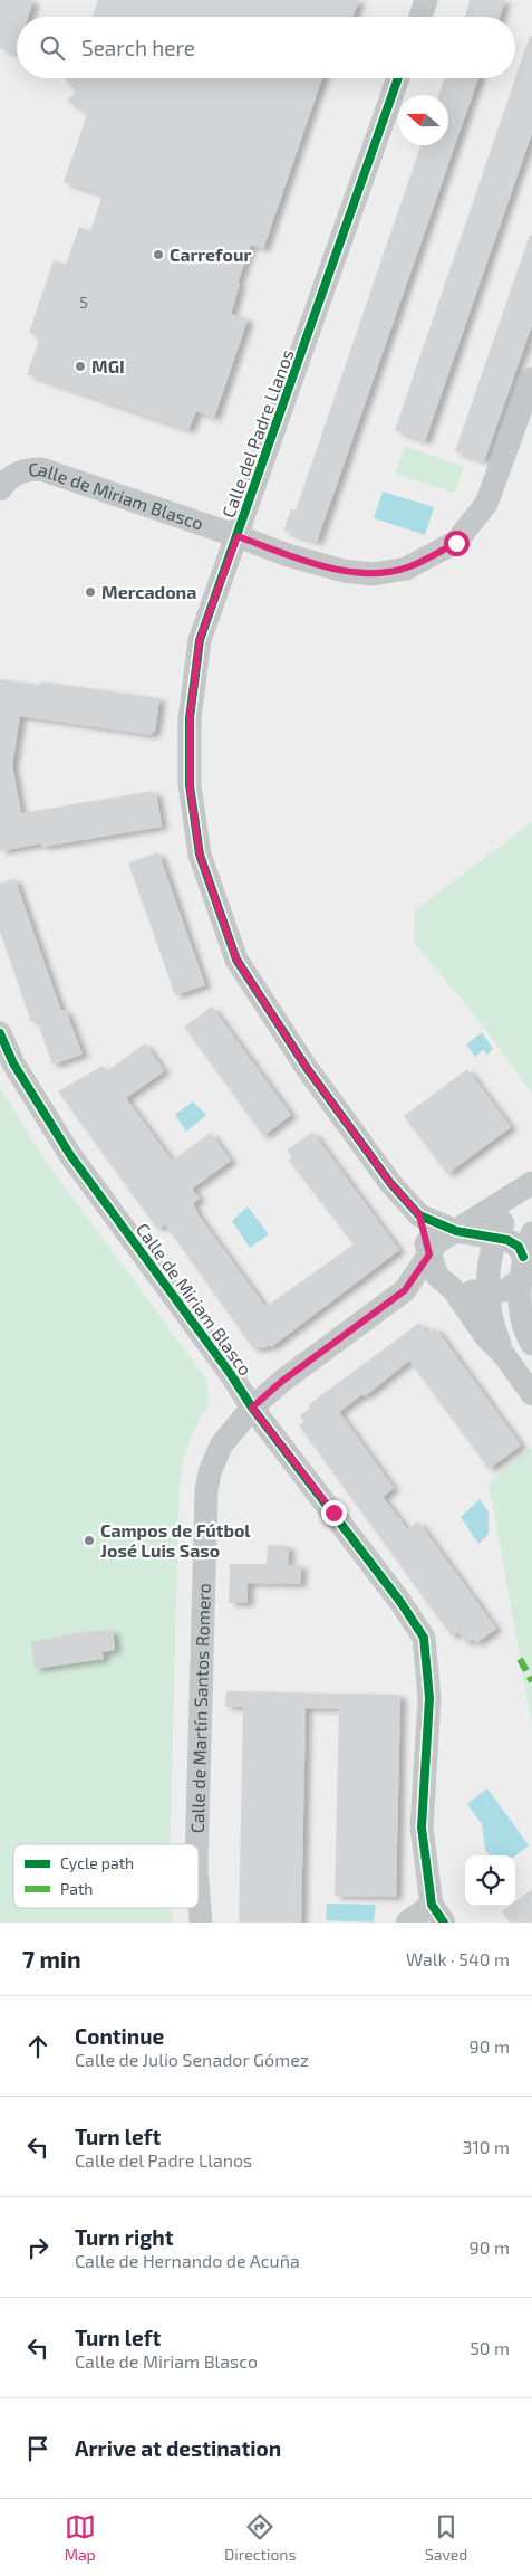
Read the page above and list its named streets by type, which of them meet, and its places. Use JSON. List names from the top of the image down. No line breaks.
{"streets":{"street":["Calle del Padre Llanos","Calle de Miriam Blasco","Calle de Martín Santos Romero"]},"crossings":[["Calle del Padre Llanos","Calle de Miriam Blasco"],["Calle del Padre Llanos","Calle de Martín Santos Romero"],["Calle de Miriam Blasco","Calle de Martín Santos Romero"]],"places":["Carrefour","MGI","Mercadona","Campos de Fútbol José Luis Saso"],"house_numbers":["5"],"legend":["Cycle path","Path"],"north":"left","page":{"search":"Search here","heading":["7 min","Walk · 540 m"],"list":[["Continue","Calle de Julio Senador Gómez","90 m"],["Turn left","Calle del Padre Llanos","310 m"],["Turn right","Calle de Hernando de Acuña","90 m"],["Turn left","Calle de Miriam Blasco","50 m"],"Arrive at destination"],"nav":["Map","Directions","Saved"]}}
